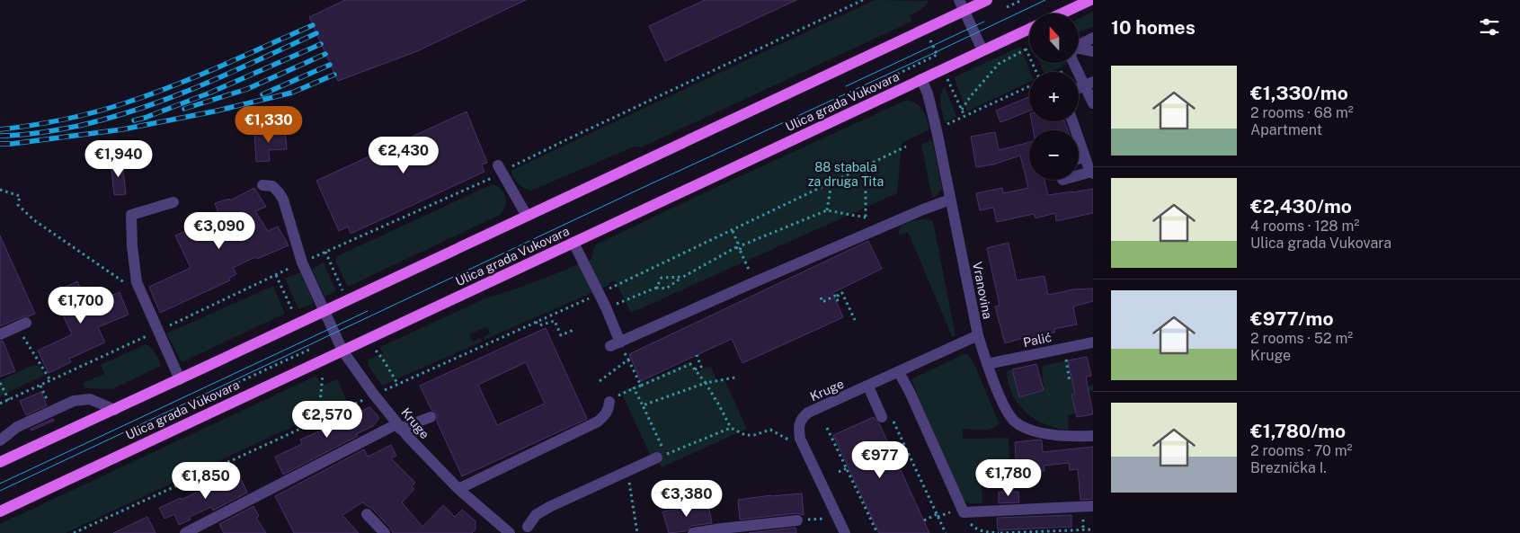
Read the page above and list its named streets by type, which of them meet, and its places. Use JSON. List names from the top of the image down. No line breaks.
{"streets":{"main road":["Ulica grada Vukovara"],"street":["Vranovina","Palić","Kruge"]},"crossings":[["Ulica grada Vukovara","Vranovina"],["Ulica grada Vukovara","Kruge"],["Vranovina","Palić"],["Vranovina","Kruge"]],"parks":["88 stabala za druga Tita"],"north":"top","page":{"heading":"10 homes","map_buttons":["+","−"],"list":[{"name":"€1,330/mo","note":"2 rooms · 68 m² · Apartment"},{"name":"€2,430/mo","note":"4 rooms · 128 m² · Ulica grada Vukovara"},{"name":"€977/mo","note":"2 rooms · 52 m² · Kruge"},{"name":"€1,780/mo","note":"2 rooms · 70 m² · Breznička I."}],"price":["€1,330","€2,430","€1,940","€3,090","€1,700","€2,570","€977","€1,780","€1,850","€3,380"]}}
